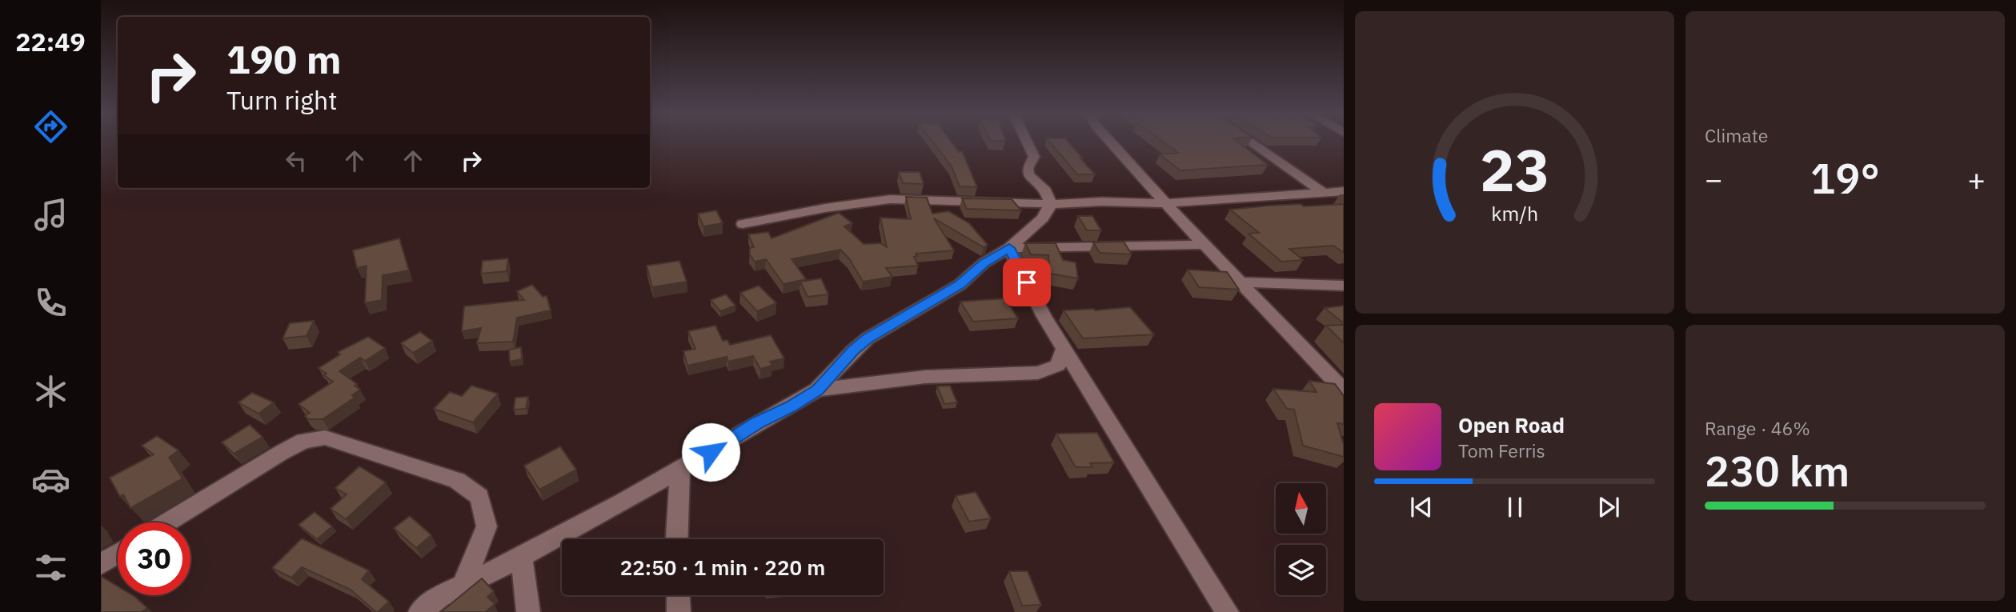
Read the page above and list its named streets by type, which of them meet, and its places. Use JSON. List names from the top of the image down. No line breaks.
{"north":"top","page":{"tabs":"22:49","tile":["Climate",["Range · 46%","230 km"]],"turn":["190 m","Turn right"],"heat":["−","19°","+"],"song":["Open Road","Tom Ferris"],"limit":"30","trip":"22:50 · 1 min · 220 m","gauge":["23","km/h"]}}
